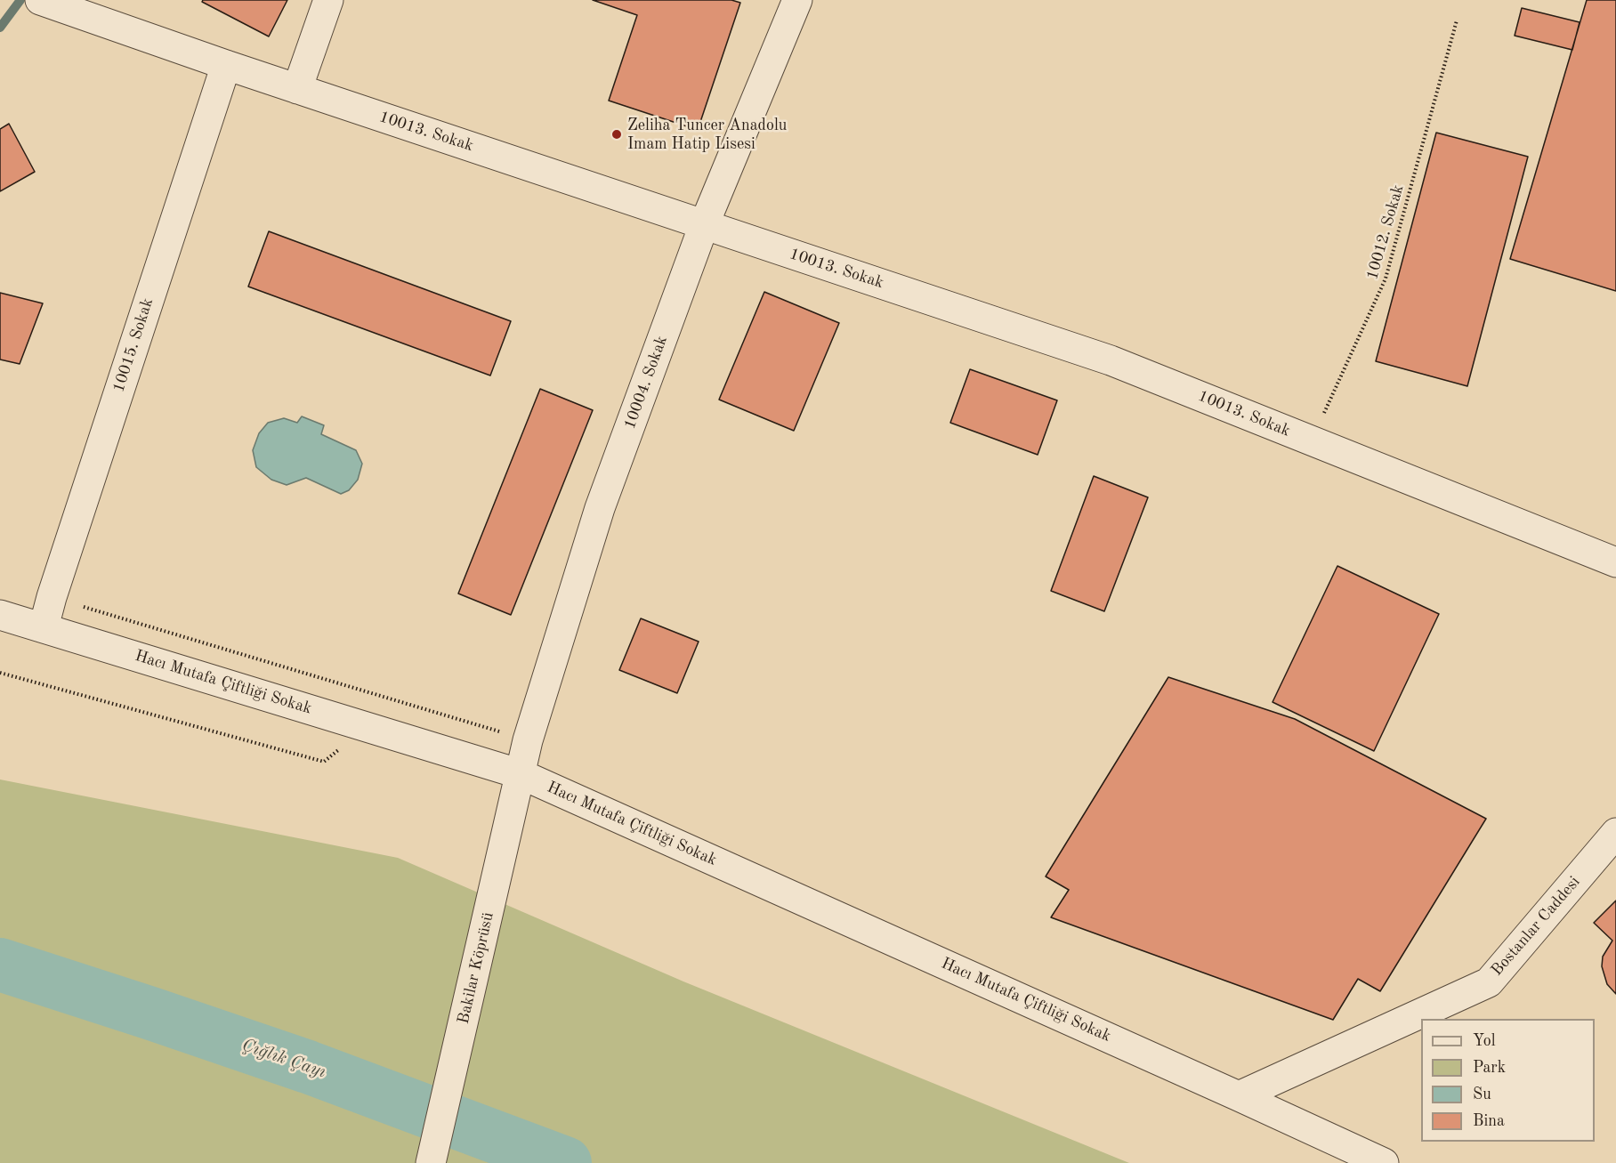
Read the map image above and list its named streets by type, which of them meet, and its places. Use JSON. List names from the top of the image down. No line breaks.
{"streets":{"street":["10013. Sokak","10015. Sokak","10004. Sokak","Hacı Mutafa Çiftliği Sokak","Bostanlar Caddesi","Bakilar Köprüsü"],"path":["10012. Sokak"]},"crossings":[["10013. Sokak","10012. Sokak"],["10013. Sokak","10015. Sokak"],["10013. Sokak","10004. Sokak"],["10015. Sokak","Hacı Mutafa Çiftliği Sokak"],["10004. Sokak","Hacı Mutafa Çiftliği Sokak"],["10004. Sokak","Bakilar Köprüsü"],["Hacı Mutafa Çiftliği Sokak","Bostanlar Caddesi"],["Hacı Mutafa Çiftliği Sokak","Bakilar Köprüsü"]],"water":["Çığlık Çayı"],"places":["Zeliha Tuncer Anadolu Imam Hatip Lisesi"],"legend":["Yol","Park","Su","Bina"]}
